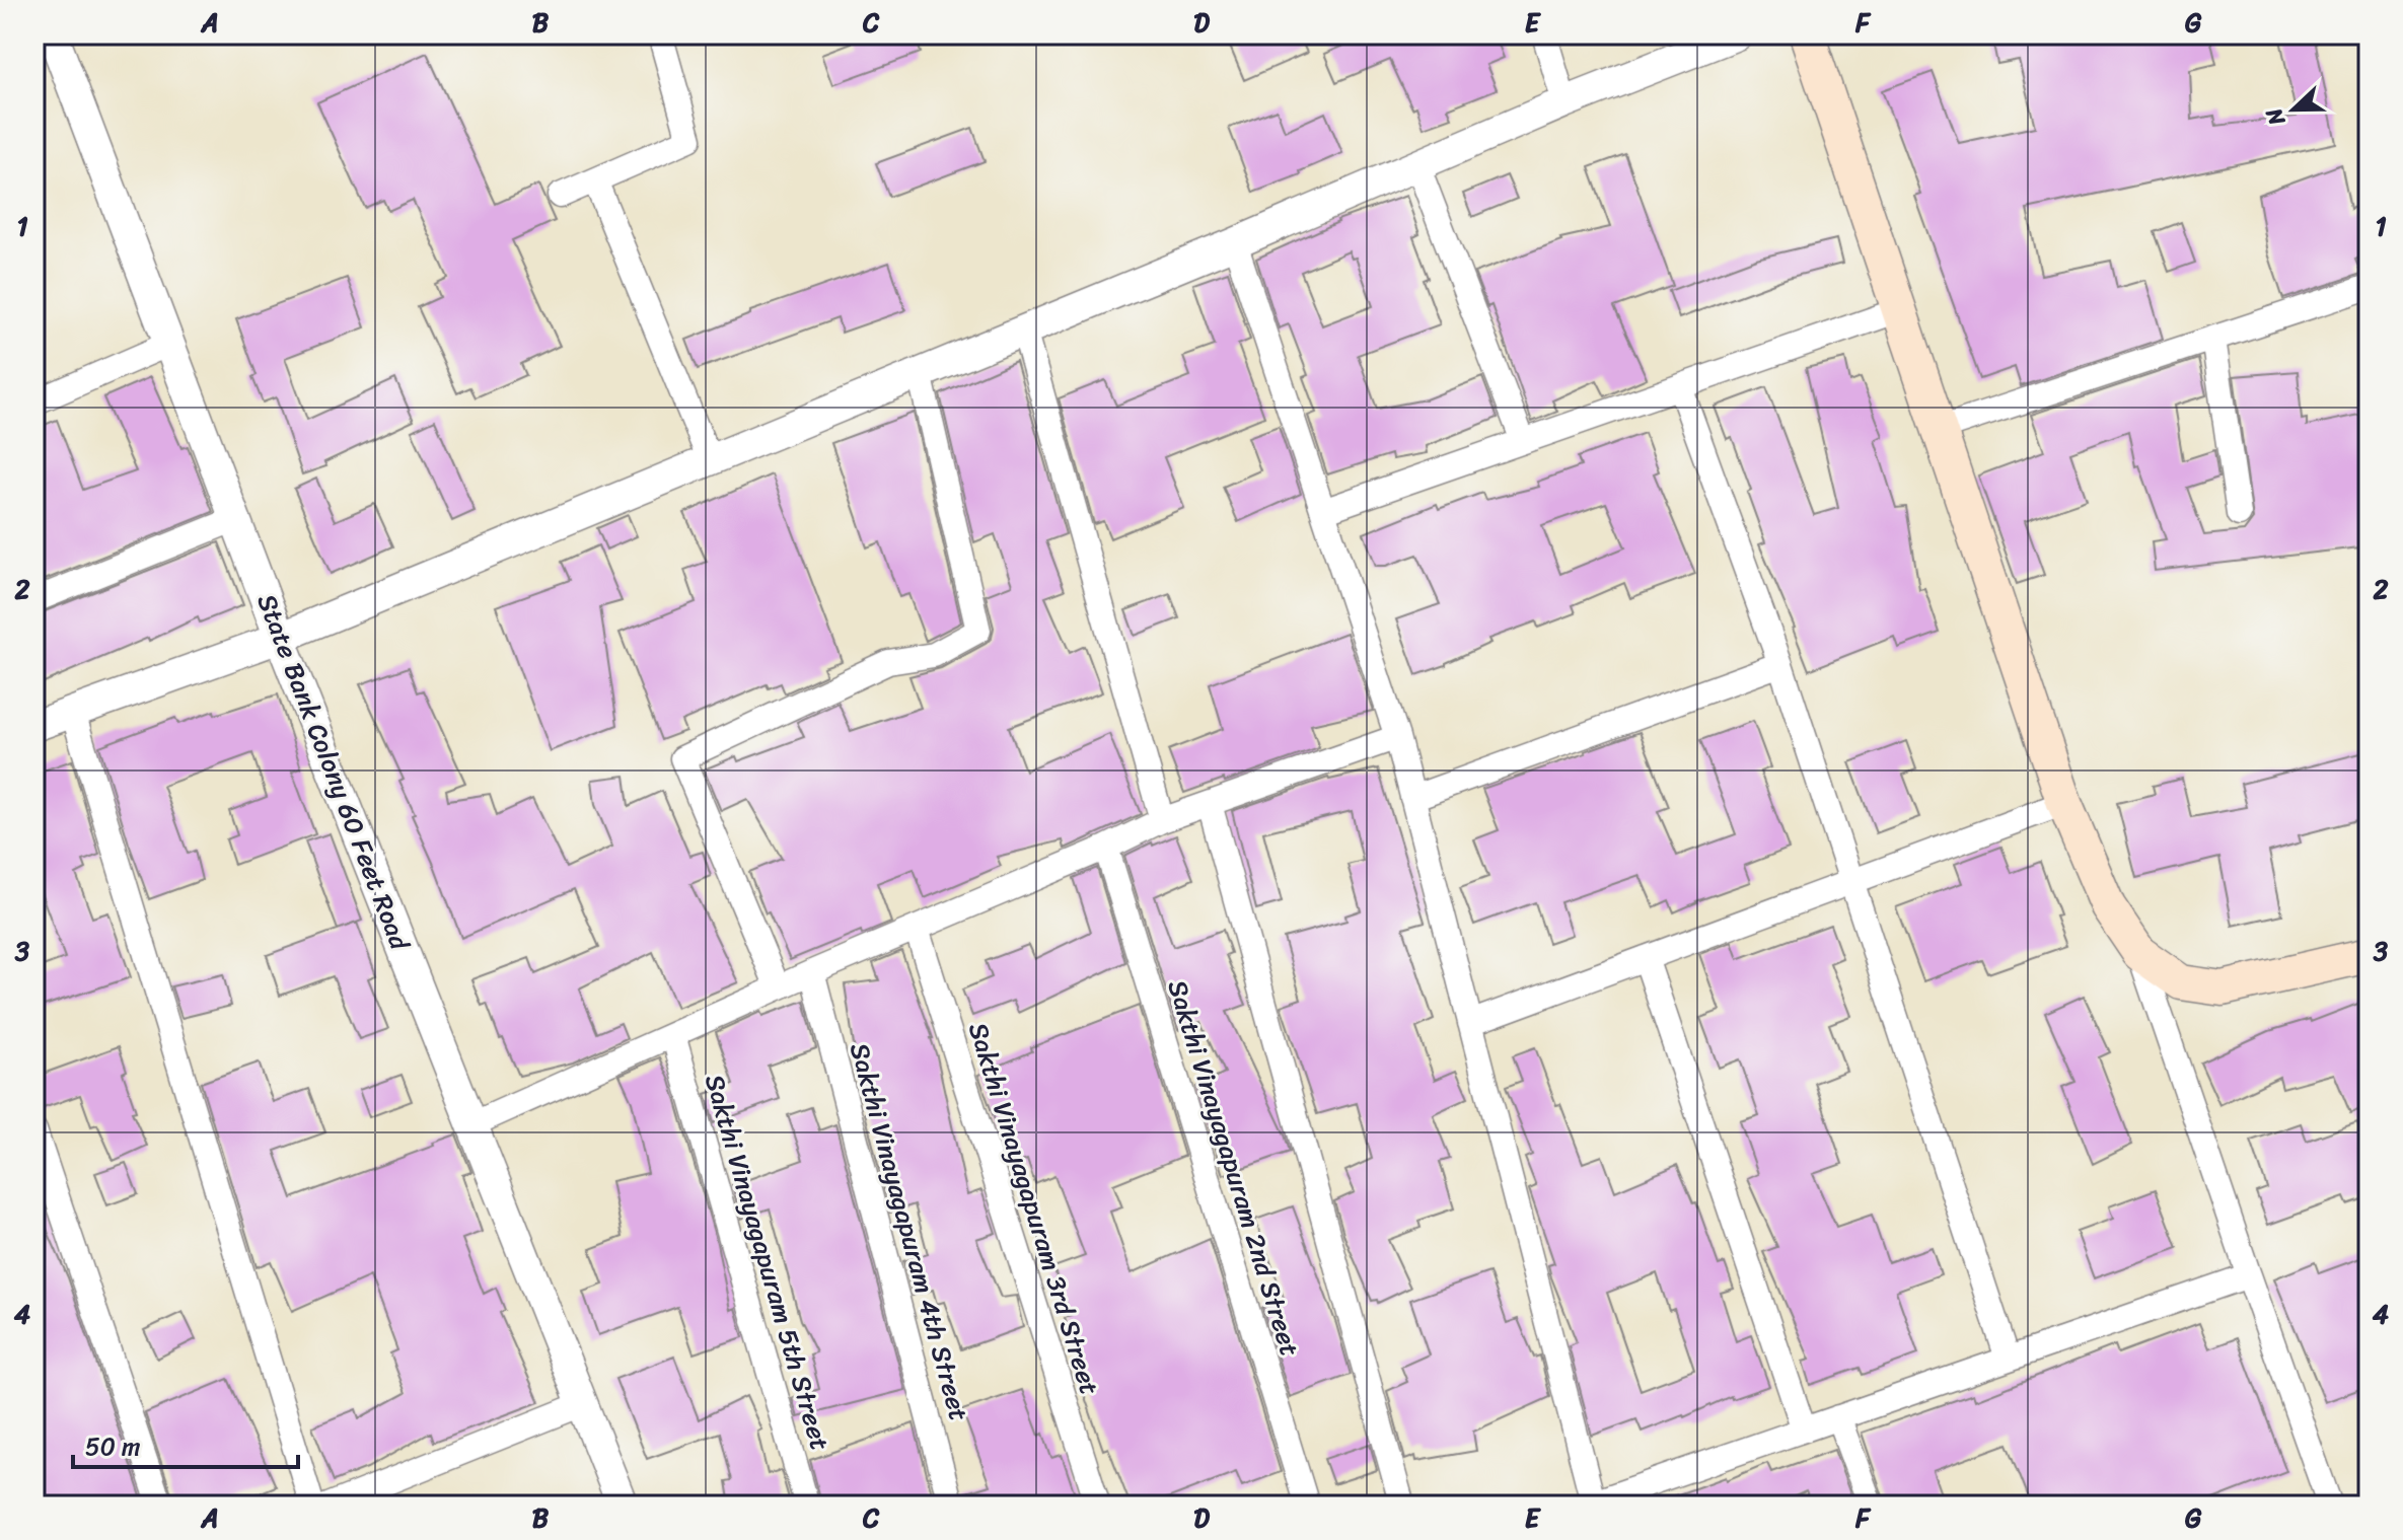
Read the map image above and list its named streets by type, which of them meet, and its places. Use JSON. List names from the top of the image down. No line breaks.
{"streets":{"street":["State Bank Colony 60 Feet Road","Sakthi Vinayagapuram 2nd Street","Sakthi Vinayagapuram 3rd Street","Sakthi Vinayagapuram 4th Street","Sakthi Vinayagapuram 5th Street"]},"scale_bar":"50 m","north":"left","grid":{"columns":["A","B","C","D","E","F","G"],"rows":["1","2","3","4"]}}
